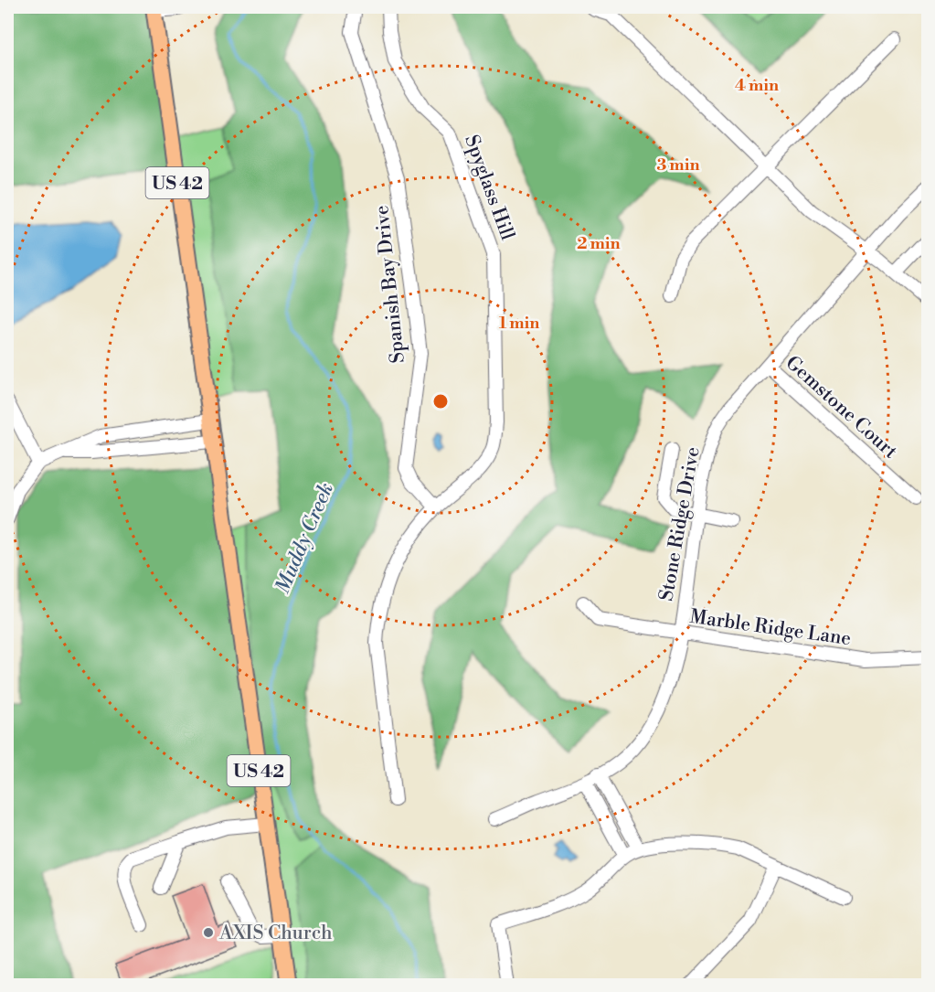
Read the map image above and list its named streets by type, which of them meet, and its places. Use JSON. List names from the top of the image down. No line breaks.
{"streets":{"main road":["US 42"],"street":["Spyglass Hill","Spanish Bay Drive","Gemstone Court","Stone Ridge Drive","Marble Ridge Lane"]},"crossings":[["Spyglass Hill","Spanish Bay Drive"],["Gemstone Court","Stone Ridge Drive"],["Stone Ridge Drive","Marble Ridge Lane"]],"water":["Muddy Creek"],"places":["AXIS Church"],"rings":["4 min","3 min","2 min","1 min"]}
